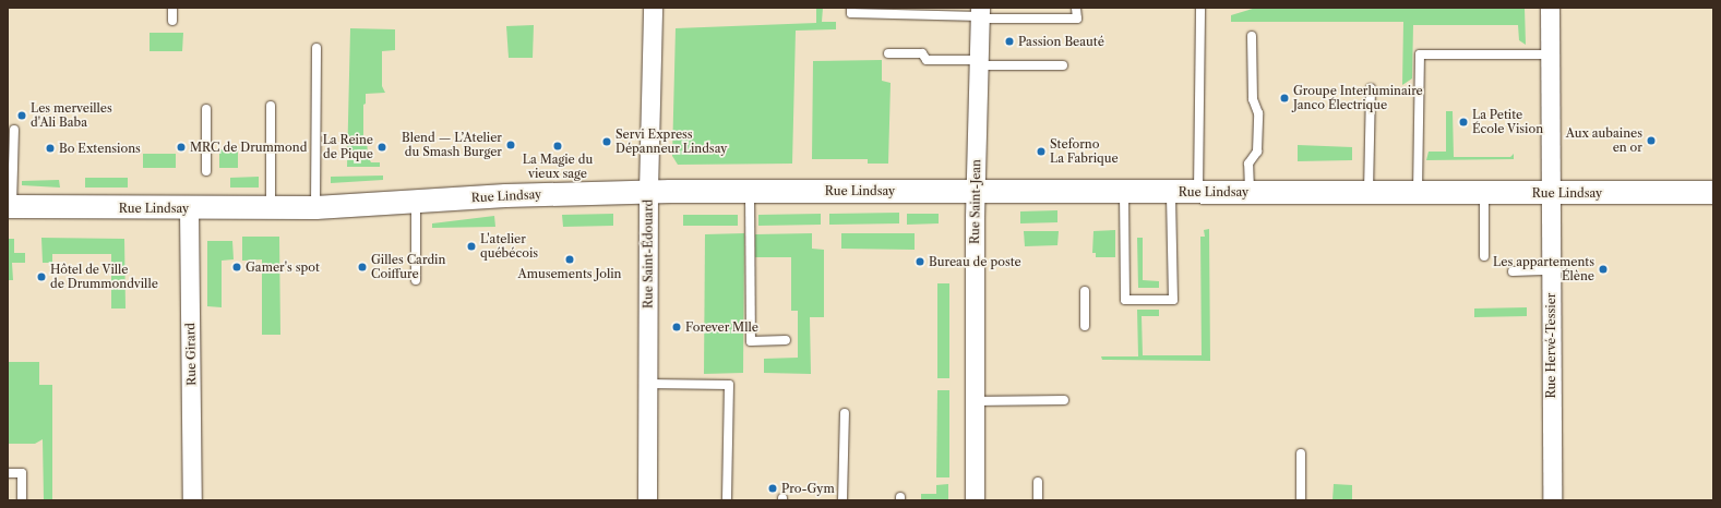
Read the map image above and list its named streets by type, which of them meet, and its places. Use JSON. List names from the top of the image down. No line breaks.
{"streets":{"street":["Rue Lindsay","Rue Saint-Jean","Rue Saint-Édouard","Rue Hervé-Tessier","Rue Girard"]},"crossings":[["Rue Lindsay","Rue Saint-Jean"],["Rue Lindsay","Rue Saint-Édouard"],["Rue Lindsay","Rue Hervé-Tessier"],["Rue Lindsay","Rue Girard"]],"places":["Passion Beauté","Groupe Interluminaire Janco Électrique","Les merveilles d'Ali Baba","La Petite École Vision","Aux aubaines en or","Servi Express Dépanneur Lindsay","Blend — L’Atelier du Smash Burger","La Magie du vieux sage","MRC de Drummond","La Reine de Pique","Bo Extensions","Steforno La Fabrique","L'atelier québécois","Amusements Jolin","Bureau de poste","Gamer's spot","Gilles Cardin Coiffure","Les appartements Élène","Hôtel de Ville de Drummondville","Forever Mlle","Pro-Gym"]}
